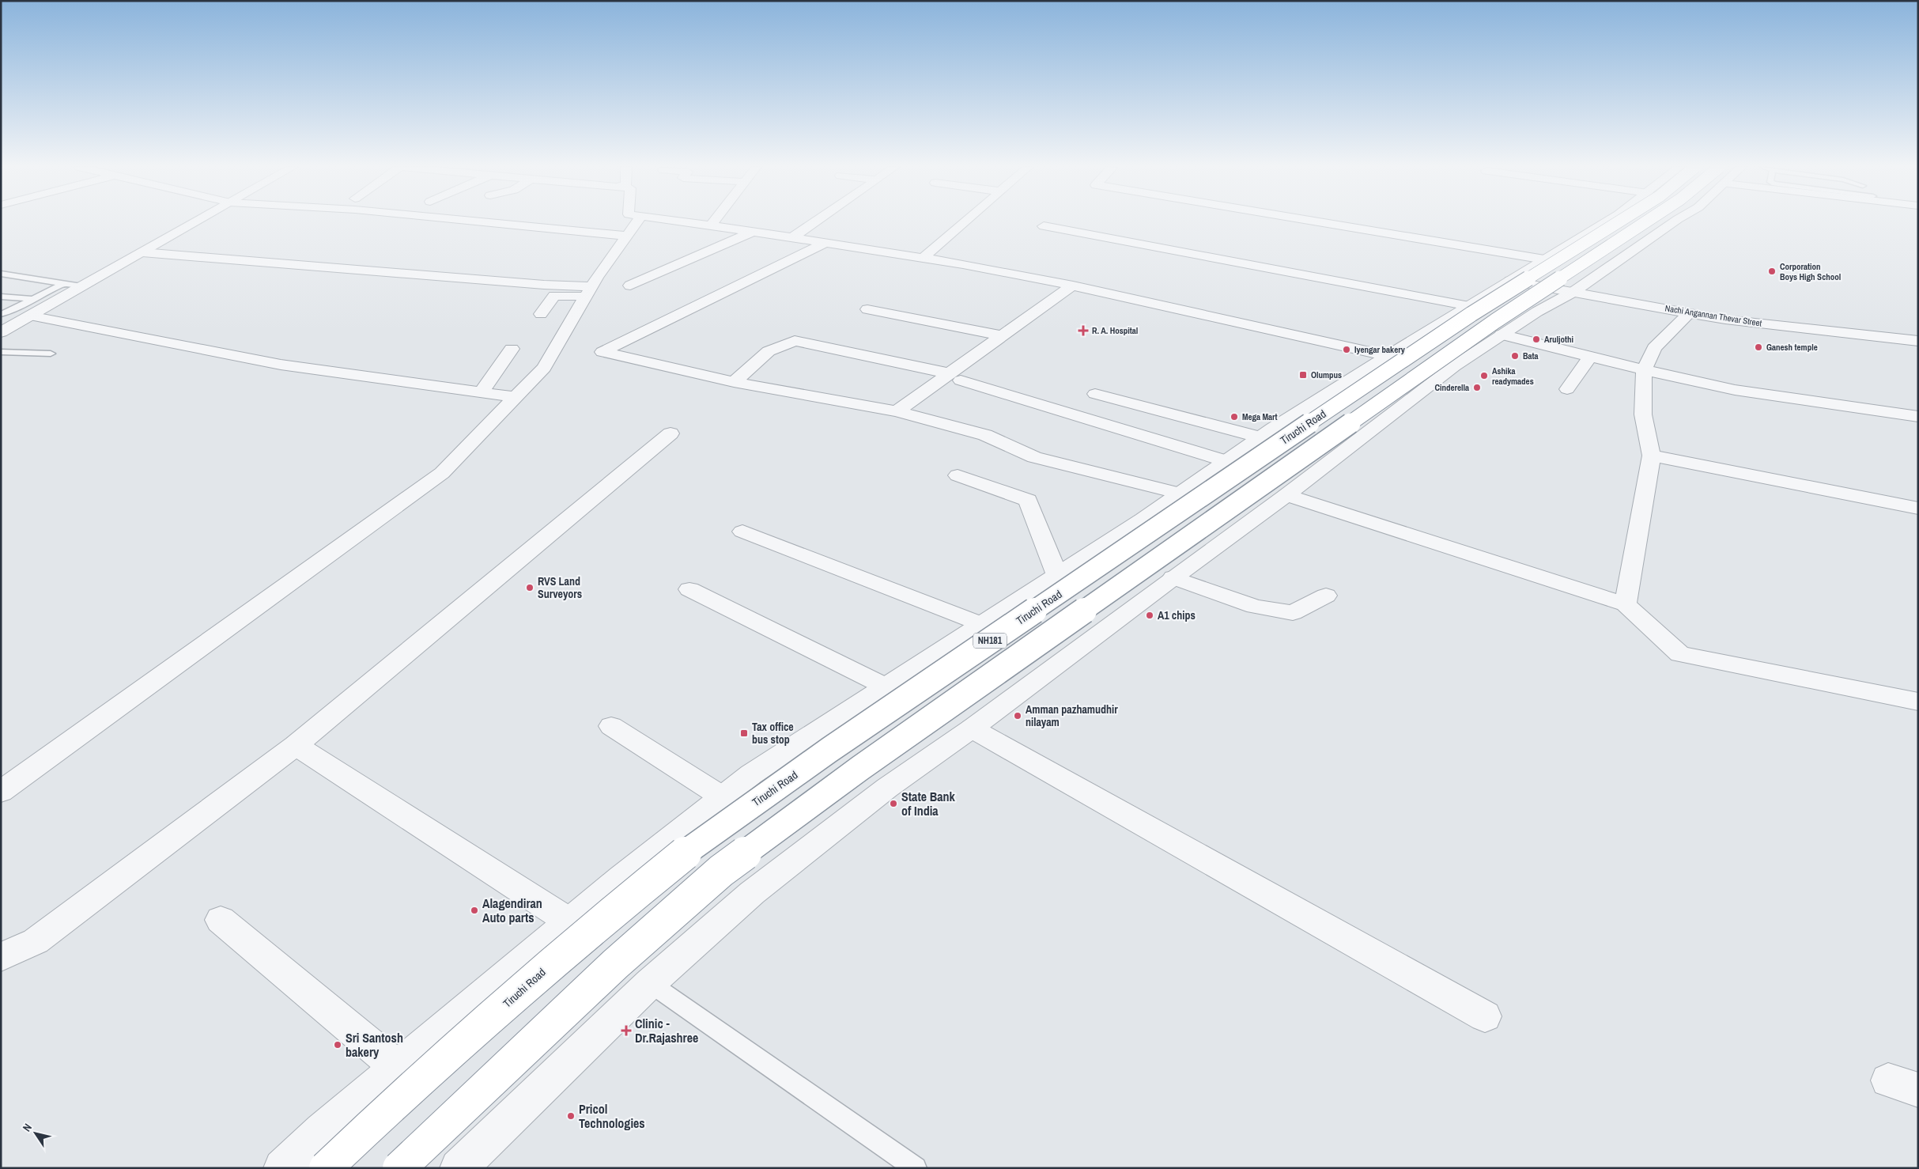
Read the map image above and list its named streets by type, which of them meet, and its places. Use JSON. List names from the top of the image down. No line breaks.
{"streets":{"highway":["Tiruchi Road","NH181"],"street":["Nachi Angannan Thevar Street"]},"places":{"other":["Corporation Boys High School","Aruljothi","Ganesh temple","Iyengar bakery","Bata","Ashika readymades","Cinderella","Mega Mart","RVS Land Surveyors","A1 chips","Amman pazhamudhir nilayam","State Bank of India","Alagendiran Auto parts","Sri Santosh bakery","Pricol Technologies"],"health":["R. A. Hospital","Clinic - Dr.Rajashree"],"transit":["Olumpus","Tax office bus stop"]},"north":"top left"}
